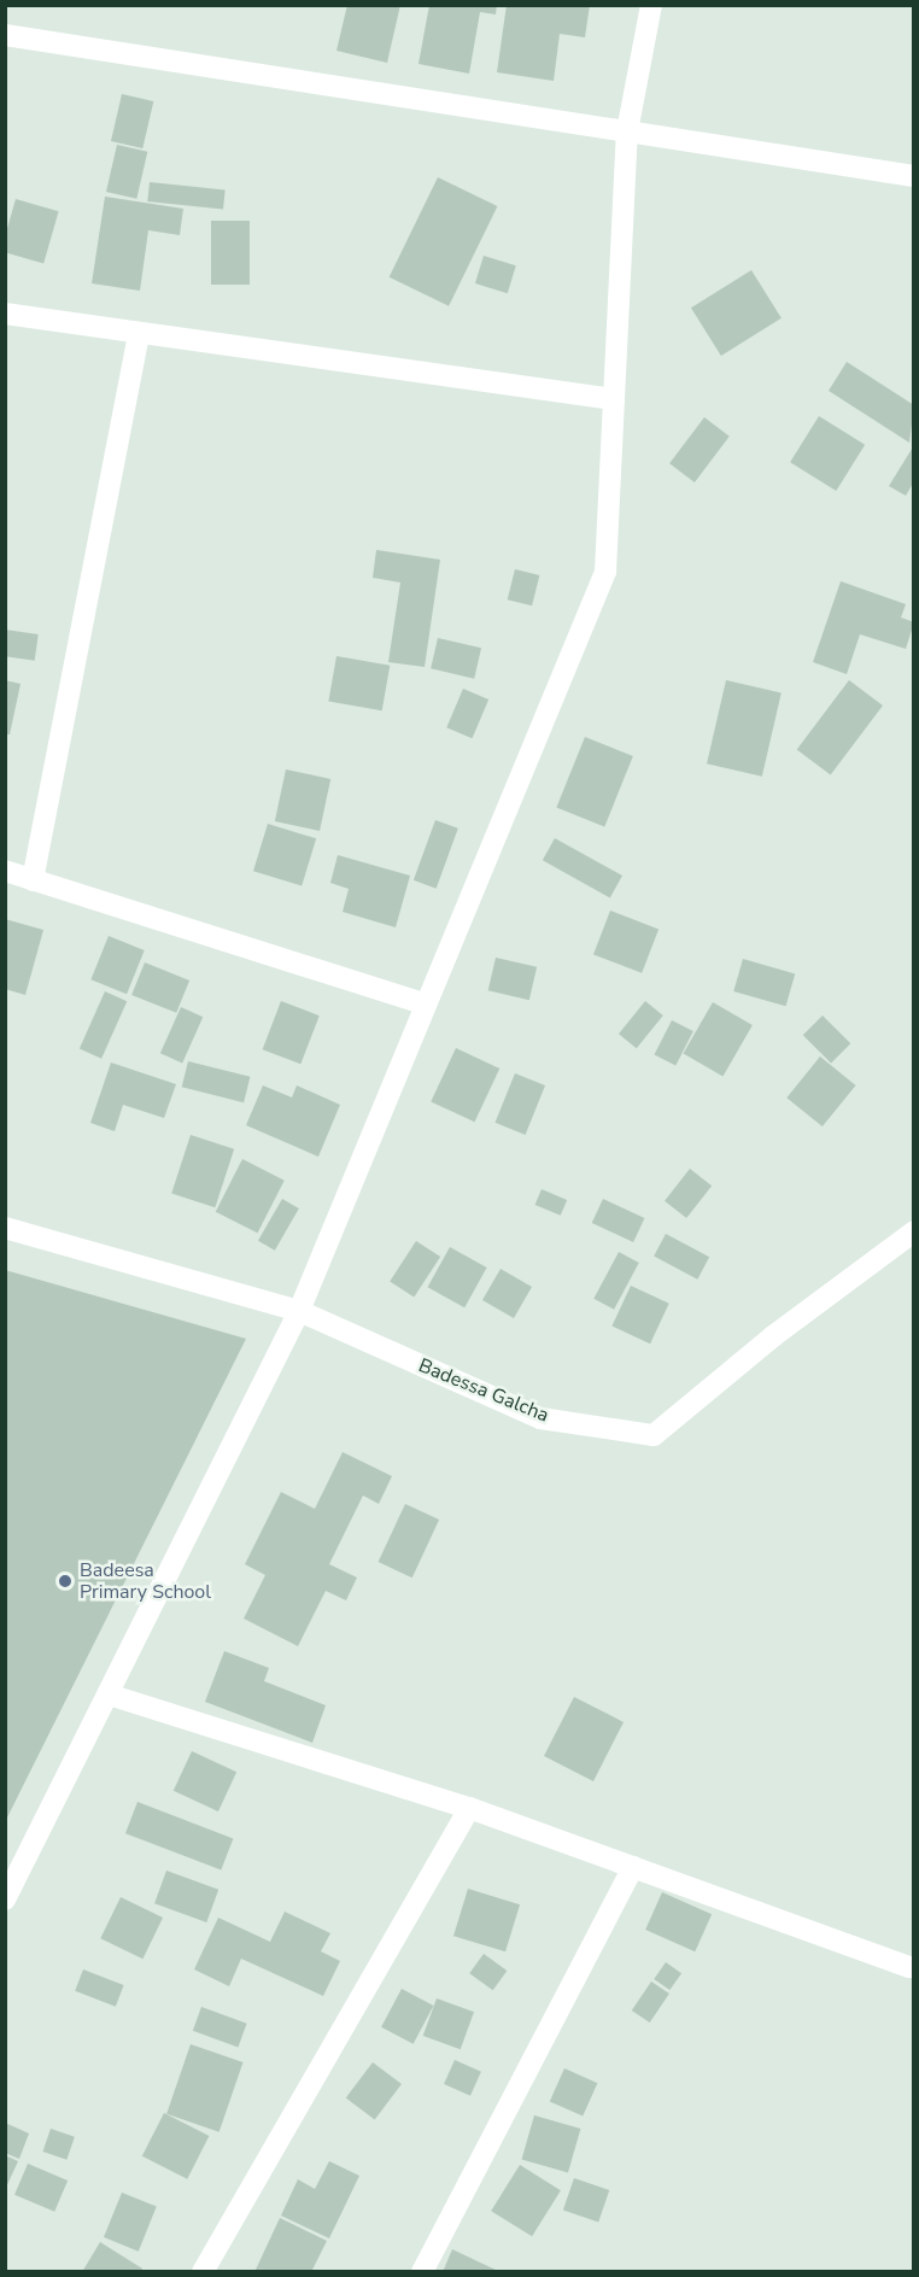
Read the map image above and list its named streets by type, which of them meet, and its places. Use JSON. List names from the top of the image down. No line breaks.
{"streets":{"street":["Badessa Galcha"]},"places":["Badeesa Primary School"]}
